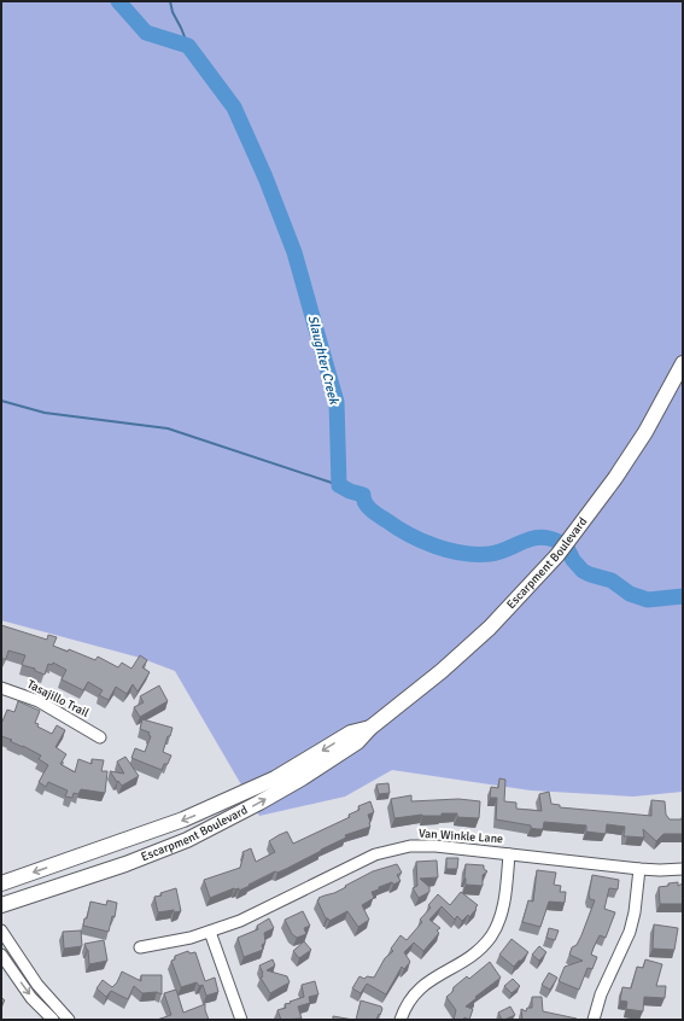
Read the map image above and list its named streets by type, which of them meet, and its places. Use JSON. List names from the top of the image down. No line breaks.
{"streets":{"main road":["Escarpment Boulevard"],"street":["Tasajillo Trail","Van Winkle Lane"]},"water":["Slaughter Creek"]}
